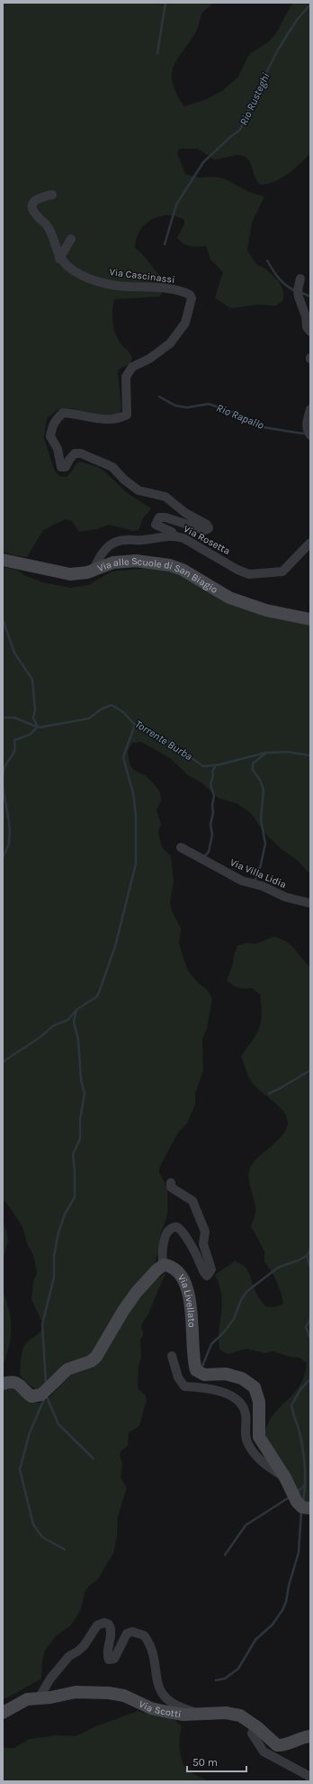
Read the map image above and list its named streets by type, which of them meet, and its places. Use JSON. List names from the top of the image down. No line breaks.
{"streets":{"street":["Via Cascinassi","Via Rosetta","Via alle Scuole di San Biagio","Via Villa Lidia","Via Livellato","Via Scotti"]},"crossings":[["Via Cascinassi","Via Rosetta"],["Via Rosetta","Via alle Scuole di San Biagio"]],"water":["Rio Rusteghi","Rio Rapallo","Torrente Burba"],"scale_bar":"50 m"}
